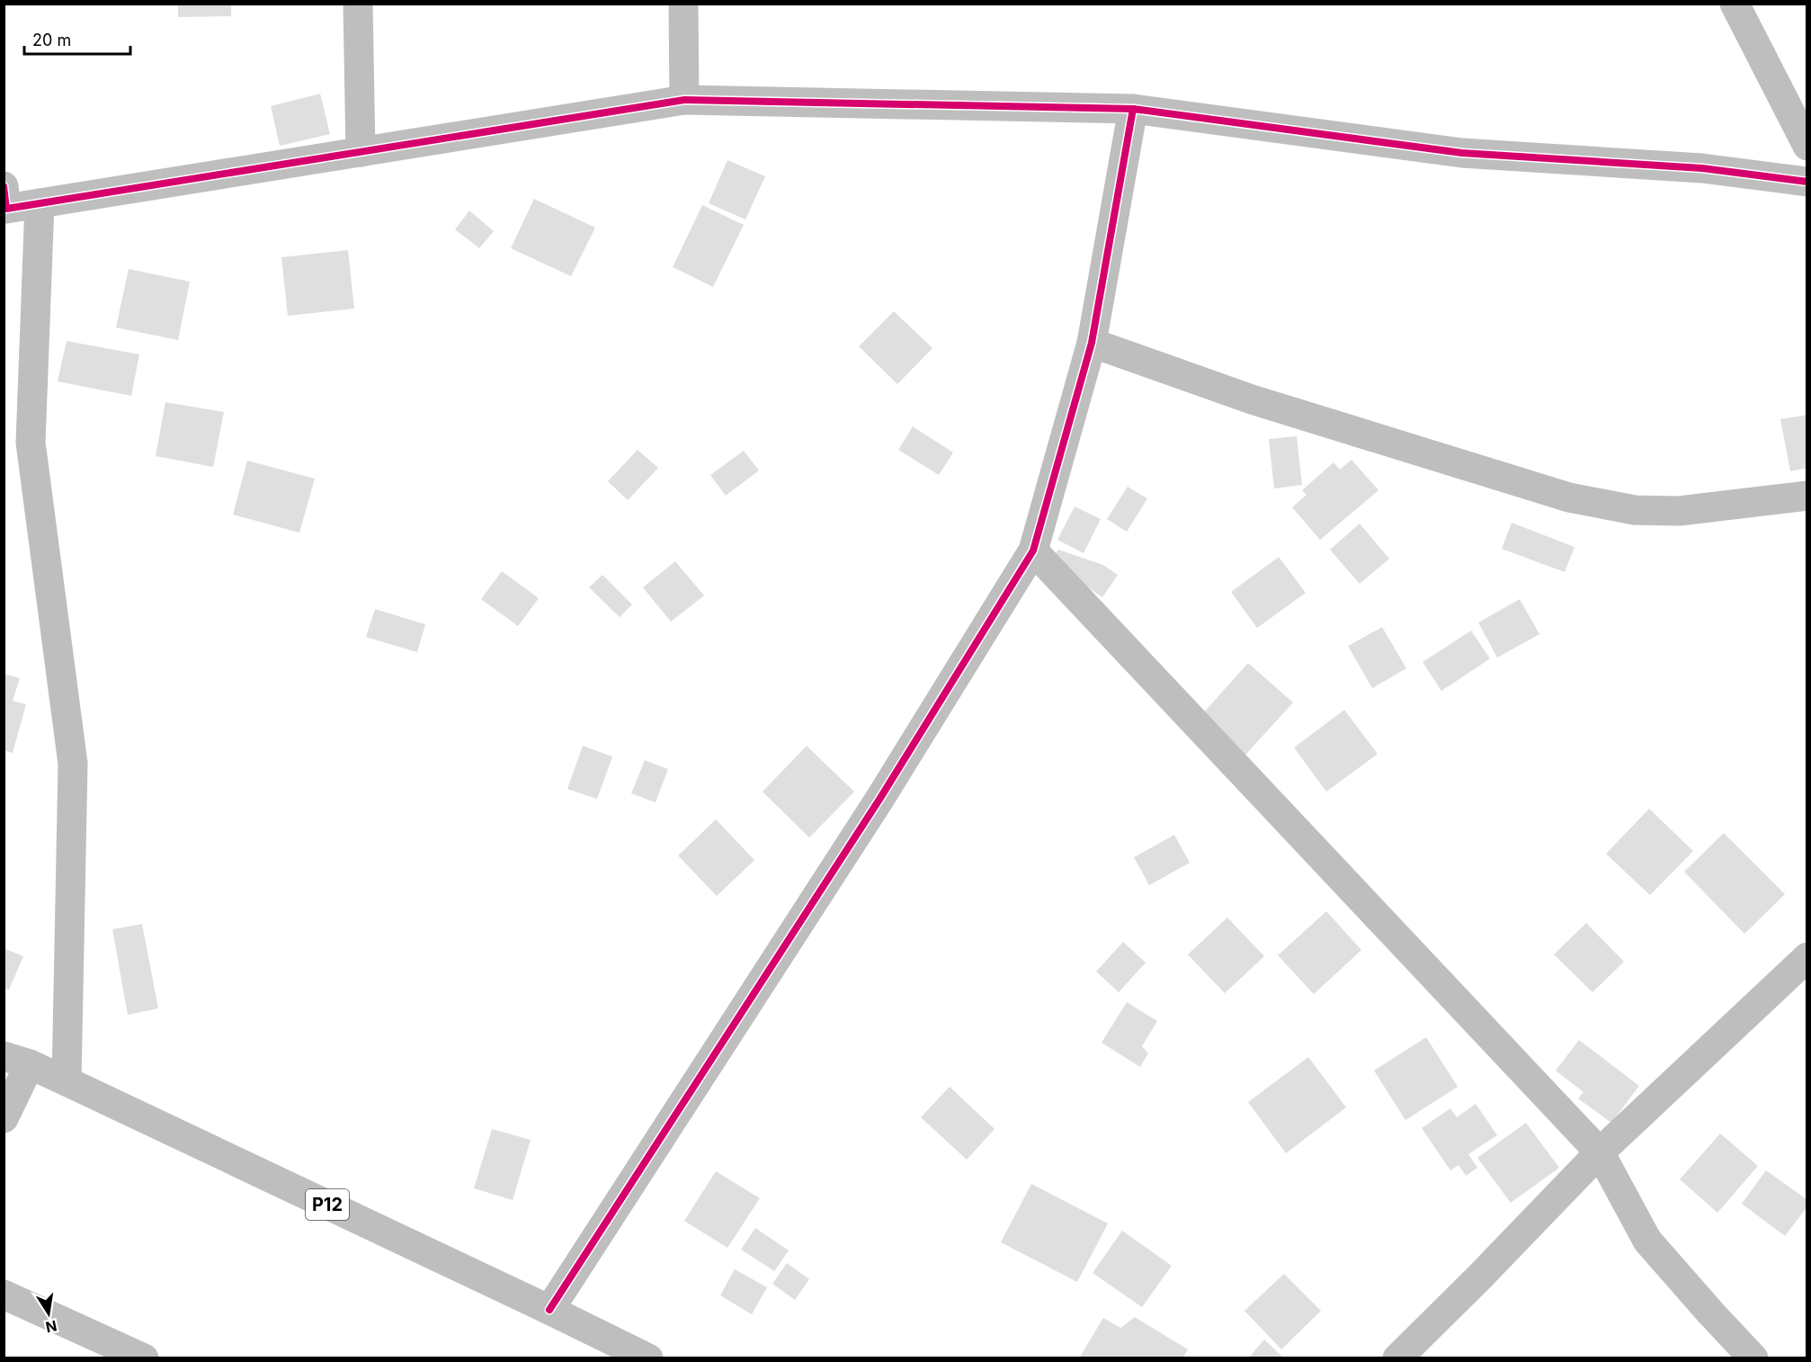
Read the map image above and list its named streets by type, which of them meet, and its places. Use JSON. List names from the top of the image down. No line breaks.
{"streets":{"street":["P12"]},"scale_bar":"20 m","north":"bottom"}
